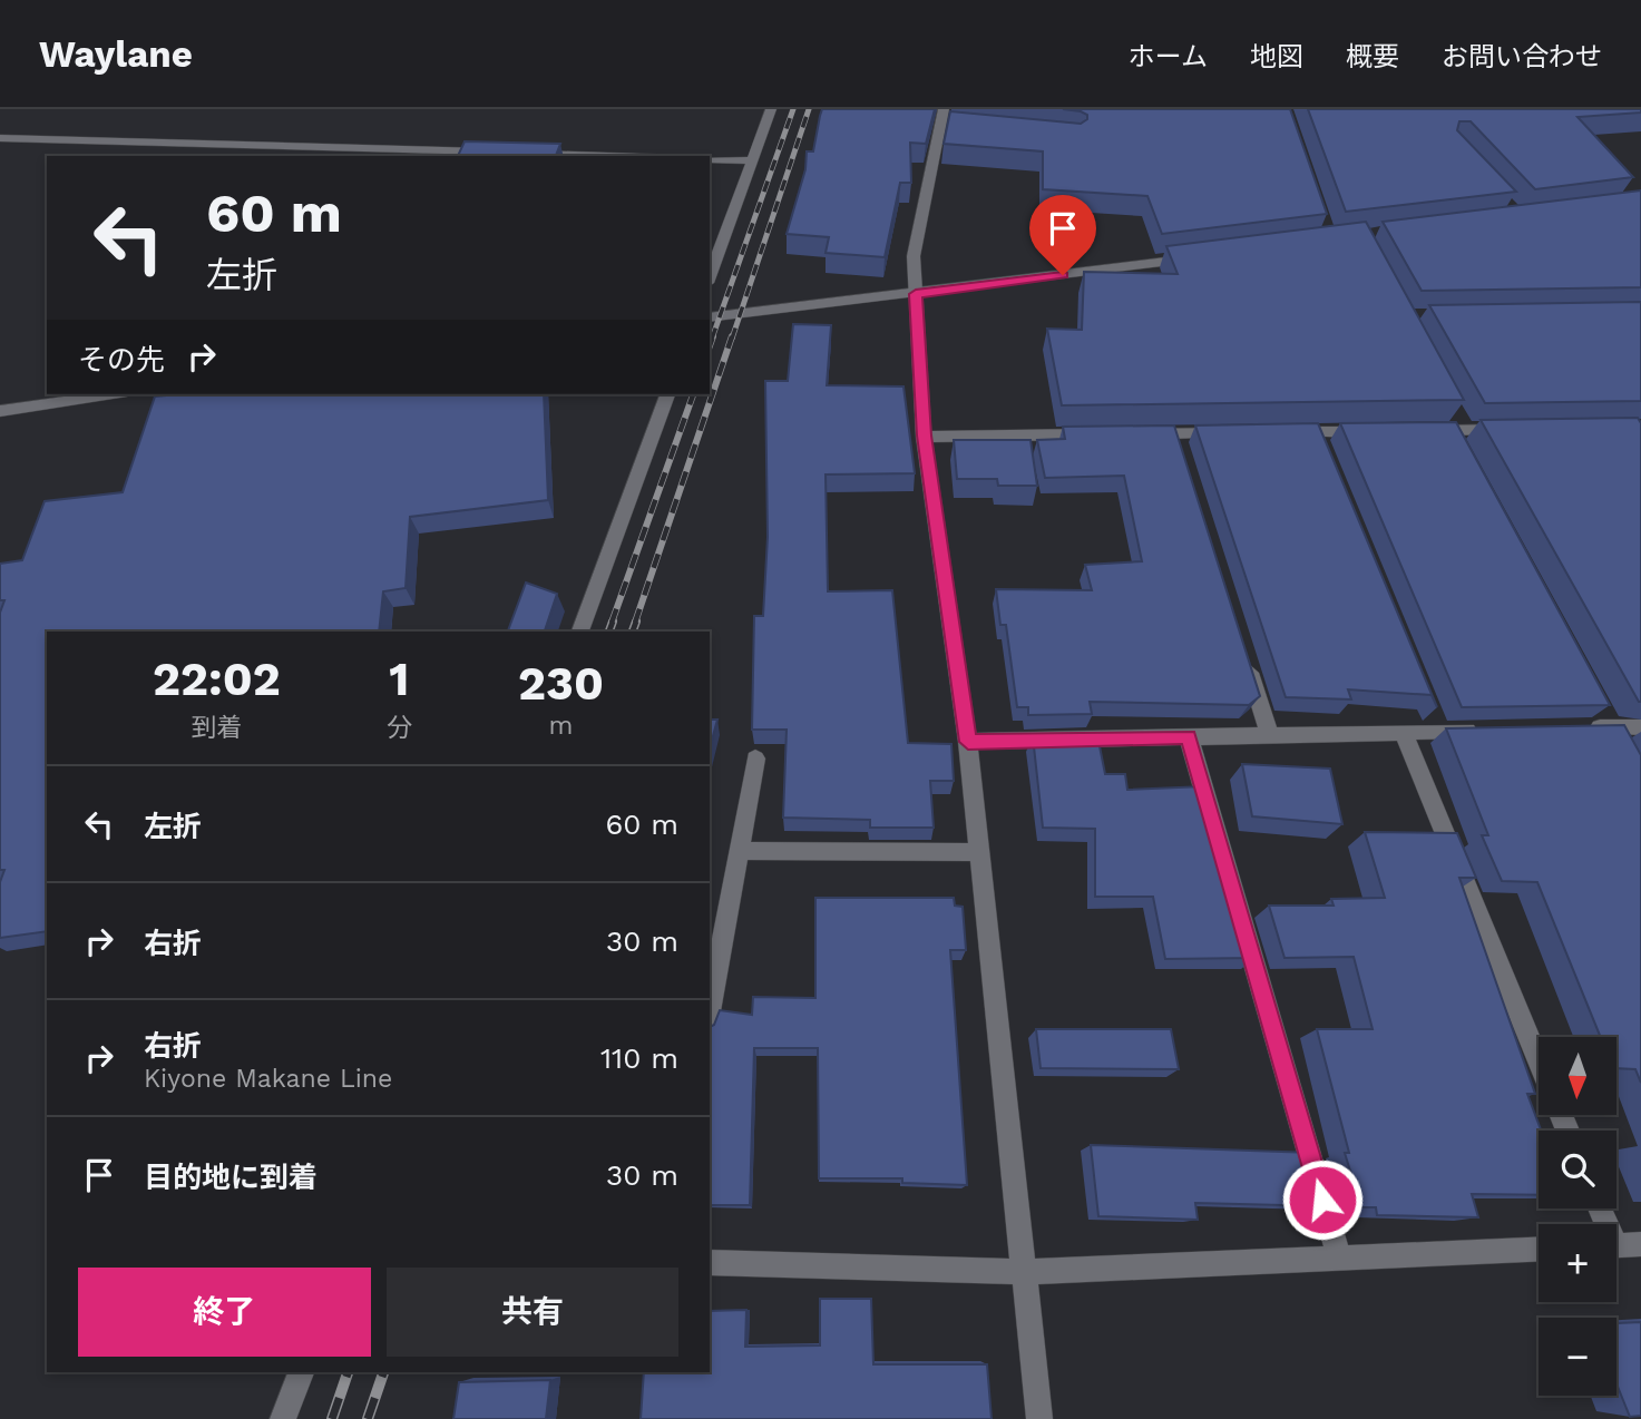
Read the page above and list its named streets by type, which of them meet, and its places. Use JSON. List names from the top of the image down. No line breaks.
{"north":"bottom","page":{"header":"Waylane","nav":["ホーム","地図","概要","お問い合わせ"],"turn":["60 m","左折"],"then":"その先","eta":["22:02","到着","1","分","230","m"],"list":[{"name":"左折","value":"60 m"},{"name":"右折","value":"30 m"},{"name":"右折","note":"Kiyone Makane Line","value":"110 m"},{"name":"目的地に到着","value":"30 m"}],"map_buttons":["+","−"],"buttons":["終了","共有"]}}
